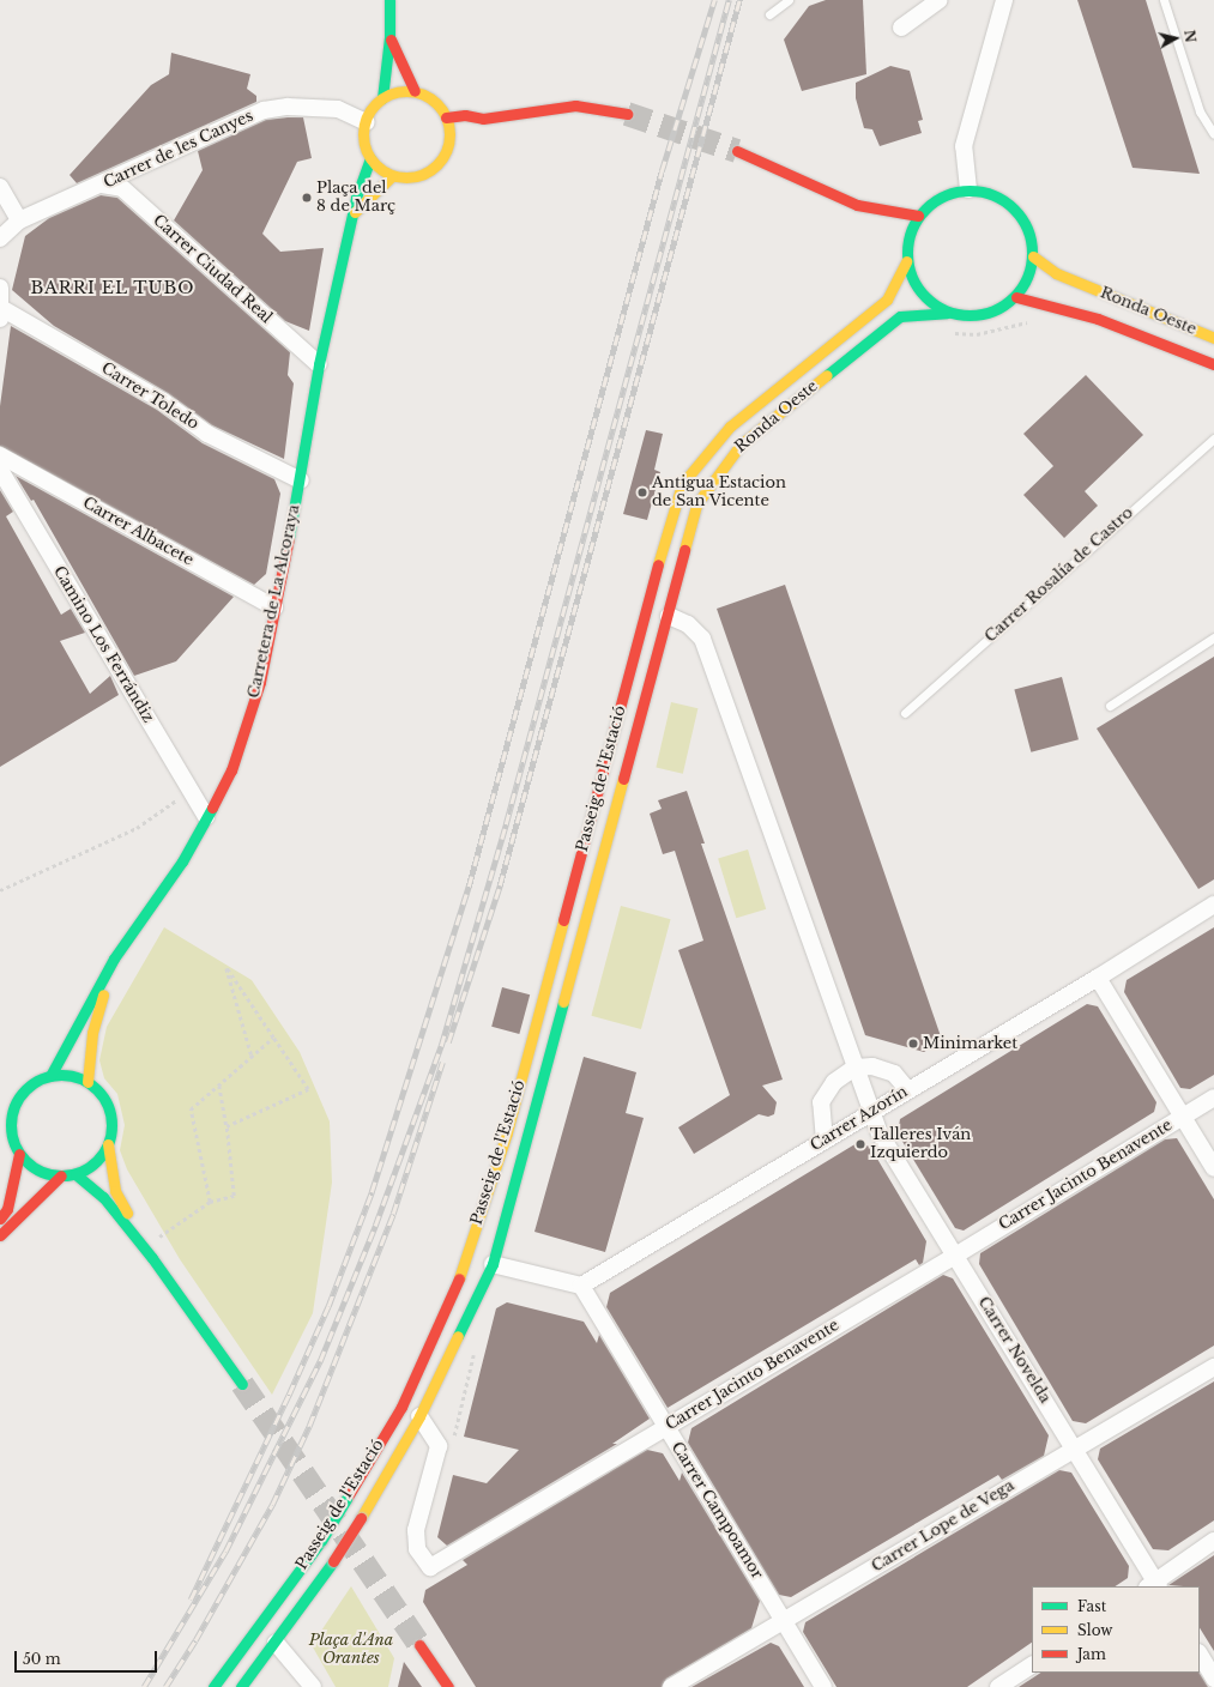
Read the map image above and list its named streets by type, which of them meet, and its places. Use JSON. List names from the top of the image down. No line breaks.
{"streets":{"main road":["Ronda Oeste","Carretera de La Alcoraya","Passeig de l'Estació"],"street":["Carrer de les Canyes","Carrer Ciudad Real","Carrer Toledo","Carrer Albacete","Camino Los Ferrándiz","Carrer Azorín","Carrer Jacinto Benavente","Carrer Novelda","Carrer Campoamor","Carrer Lope de Vega"],"lane":["Carrer Rosalía de Castro"]},"crossings":[["Carrer de les Canyes","Carrer Ciudad Real"],["Carrer de les Canyes","Carretera de La Alcoraya"],["Carrer Ciudad Real","Carretera de La Alcoraya"],["Ronda Oeste","Passeig de l'Estació"],["Ronda Oeste","Carrer Novelda"],["Carrer Toledo","Carretera de La Alcoraya"],["Carrer Albacete","Carretera de La Alcoraya"],["Carretera de La Alcoraya","Camino Los Ferrándiz"],["Passeig de l'Estació","Carrer Jacinto Benavente"],["Passeig de l'Estació","Carrer Novelda"],["Carrer Azorín","Carrer Novelda"],["Carrer Azorín","Carrer Campoamor"],["Carrer Jacinto Benavente","Carrer Novelda"],["Carrer Jacinto Benavente","Carrer Campoamor"],["Carrer Novelda","Carrer Lope de Vega"],["Carrer Campoamor","Carrer Lope de Vega"]],"districts":["BARRI EL TUBO"],"parks":["Plaça d'Ana Orantes"],"places":["Plaça del 8 de Març","Antigua Estacion de San Vicente","Minimarket","Talleres Iván Izquierdo"],"legend":["Fast","Slow","Jam"],"scale_bar":"50 m","north":"right"}
